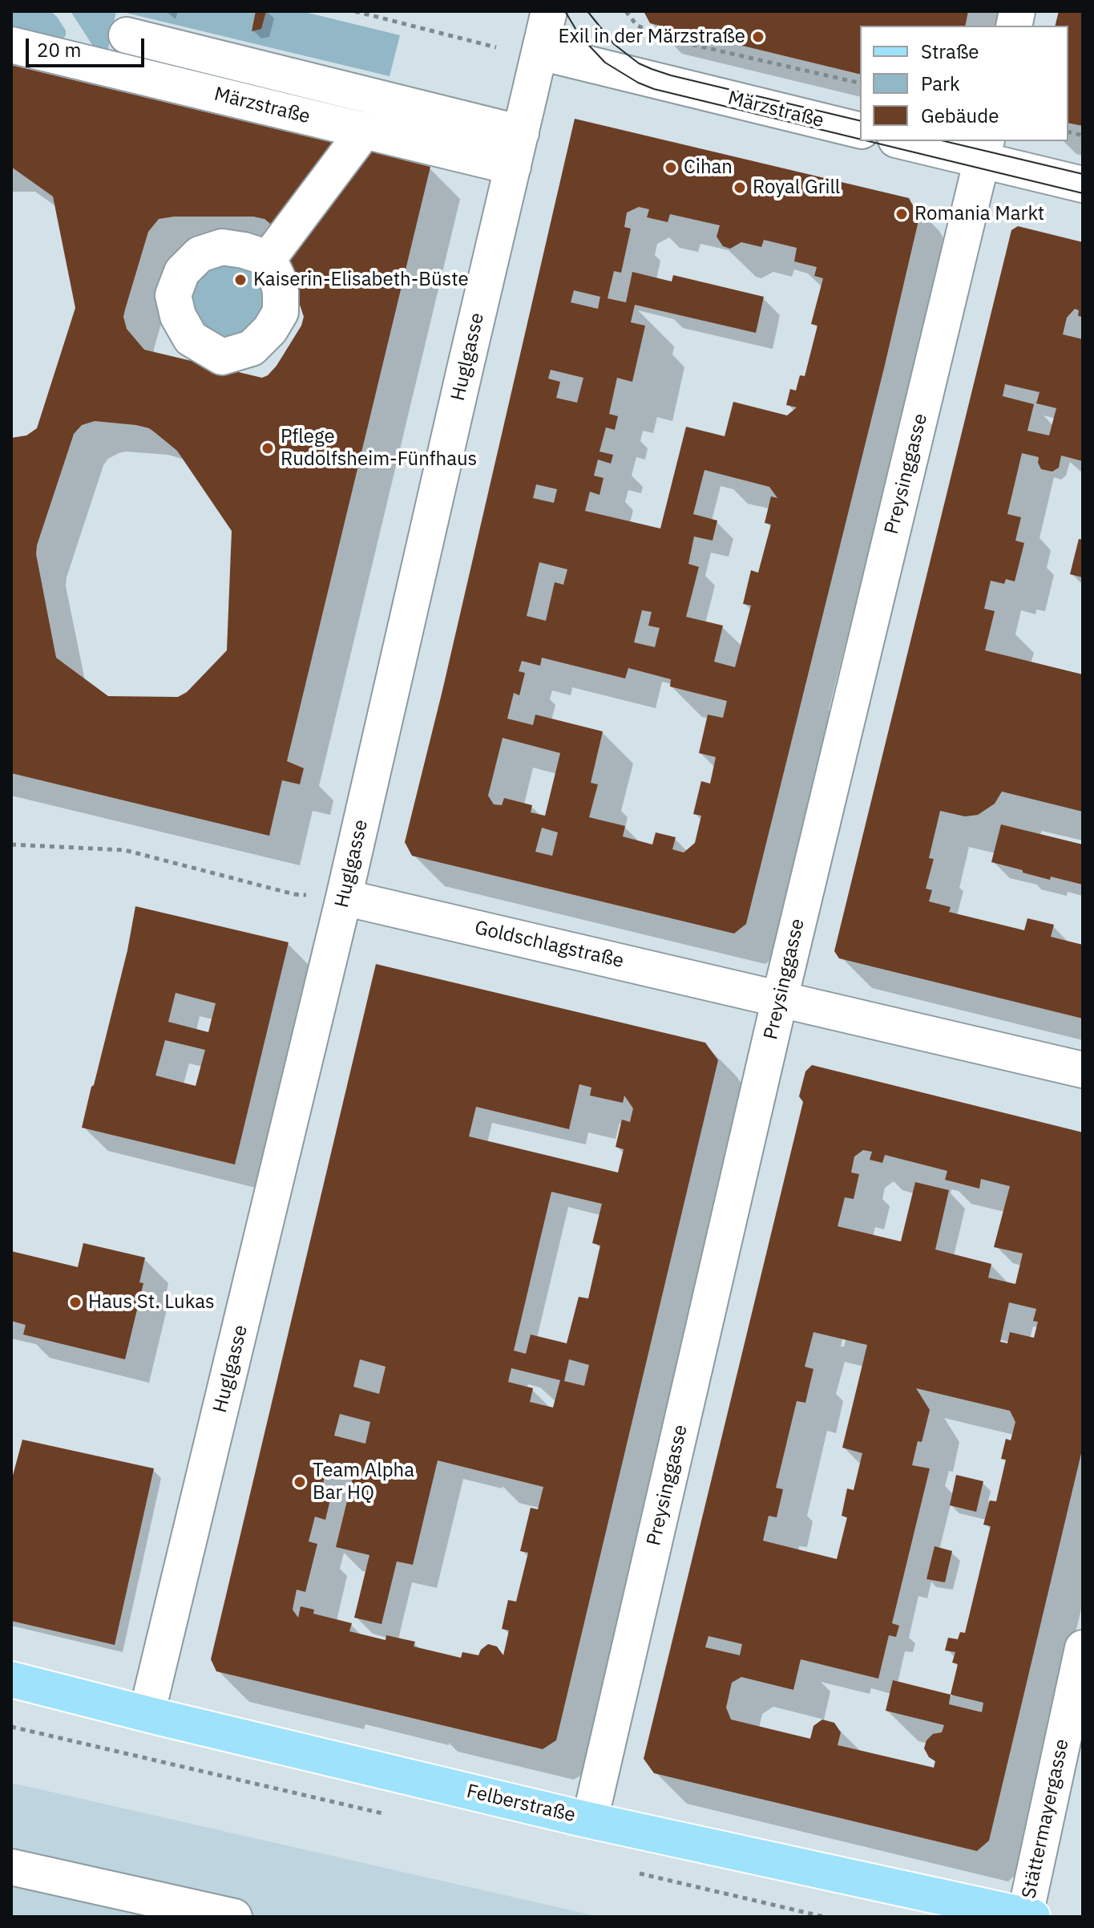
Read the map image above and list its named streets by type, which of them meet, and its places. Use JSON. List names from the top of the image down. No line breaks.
{"streets":{"main road":["Felberstraße"],"street":["Märzstraße","Huglgasse","Preysinggasse","Goldschlagstraße","Stättermayergasse"]},"crossings":[["Märzstraße","Huglgasse"],["Huglgasse","Goldschlagstraße"],["Huglgasse","Felberstraße"],["Preysinggasse","Goldschlagstraße"],["Preysinggasse","Felberstraße"],["Felberstraße","Stättermayergasse"]],"places":["Exil in der Märzstraße","Cihan","Royal Grill","Romania Markt","Kaiserin-Elisabeth-Büste","Pflege Rudolfsheim-Fünfhaus","Haus St. Lukas","Team Alpha Bar HQ"],"legend":["Straße","Park","Gebäude"],"scale_bar":"20 m"}
